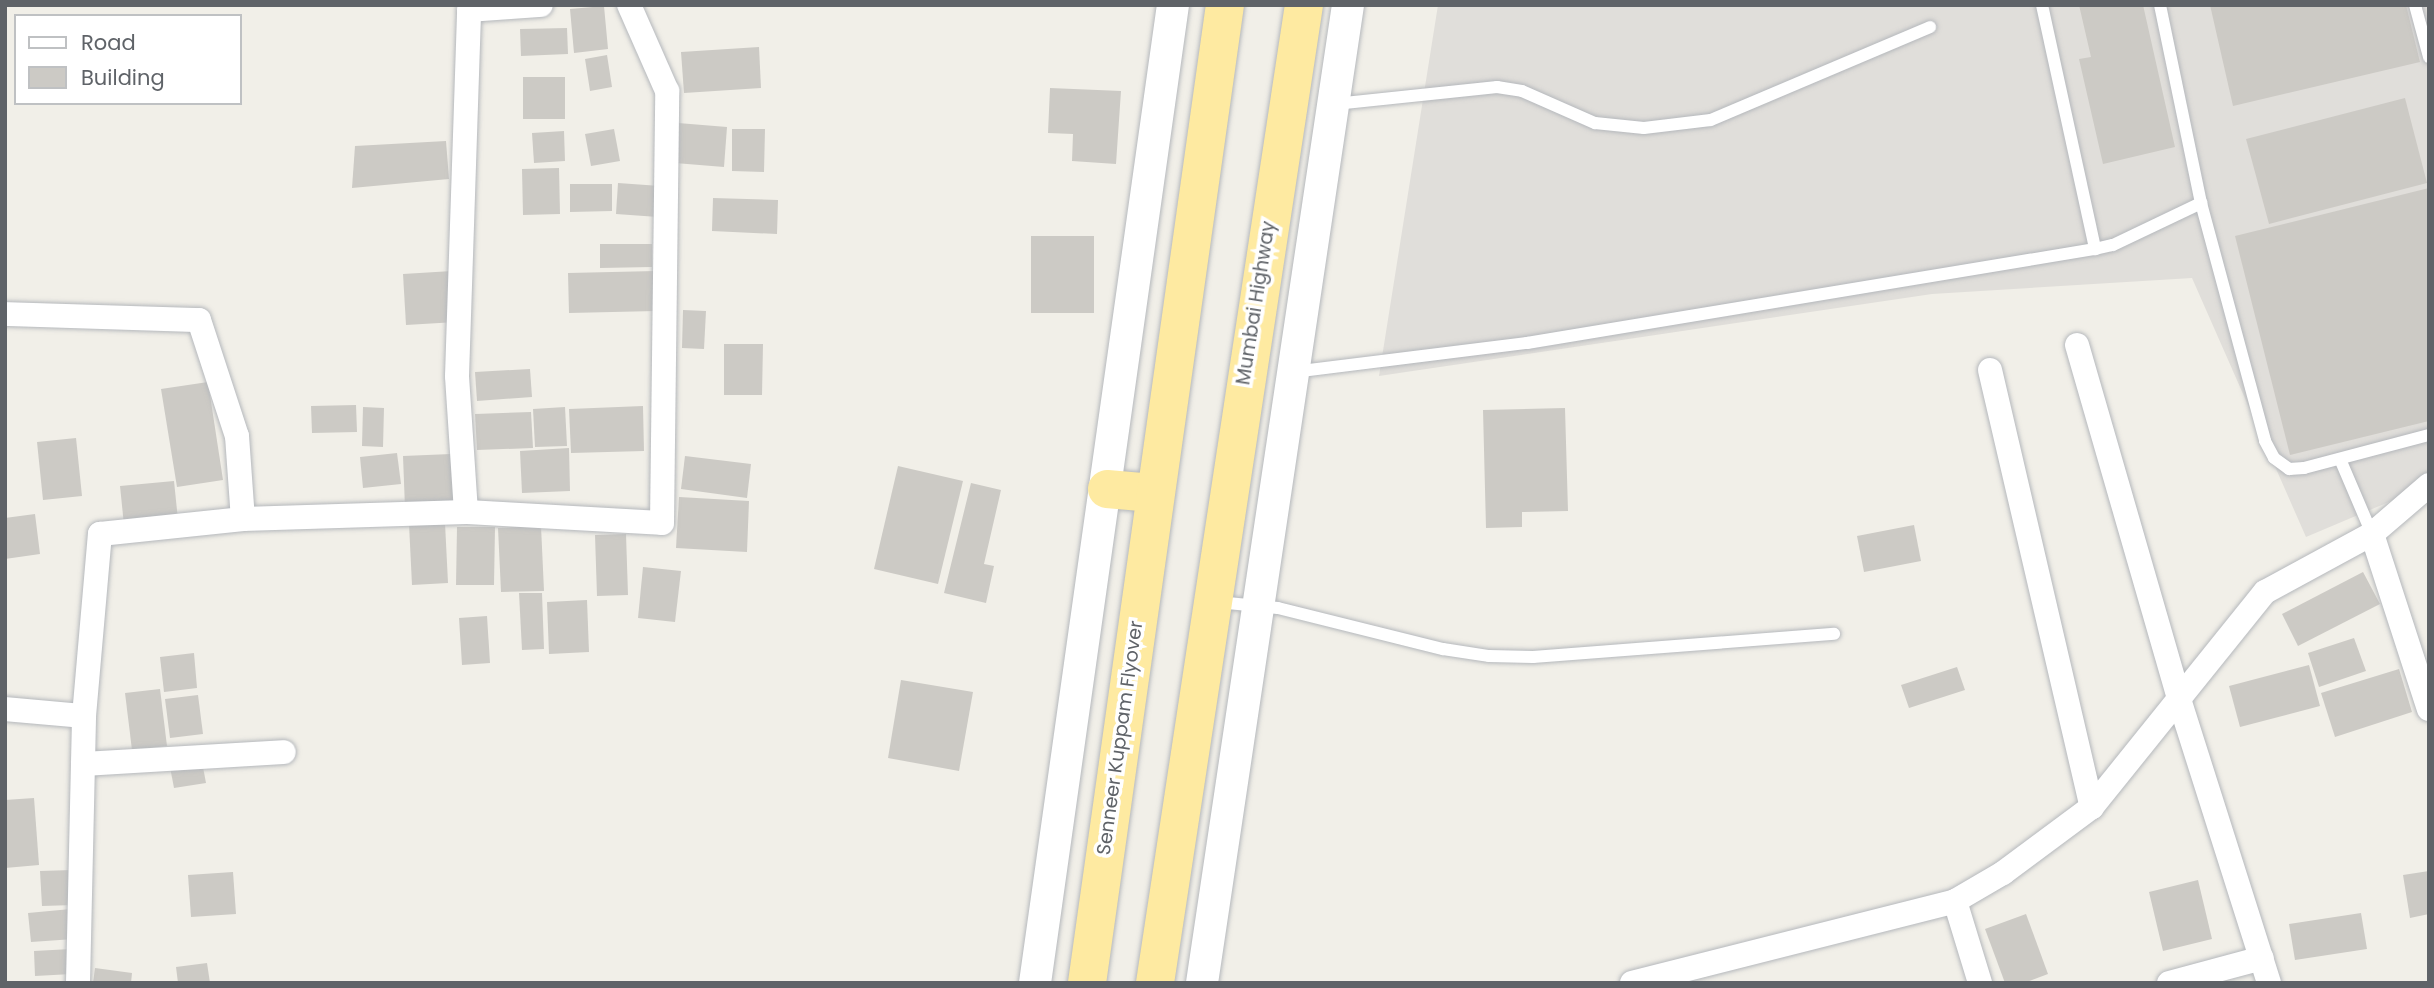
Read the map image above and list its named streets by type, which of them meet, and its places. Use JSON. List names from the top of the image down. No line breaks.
{"streets":{"highway":["Mumbai Highway","Senneer Kuppam Flyover"]},"legend":["Road","Building"]}
